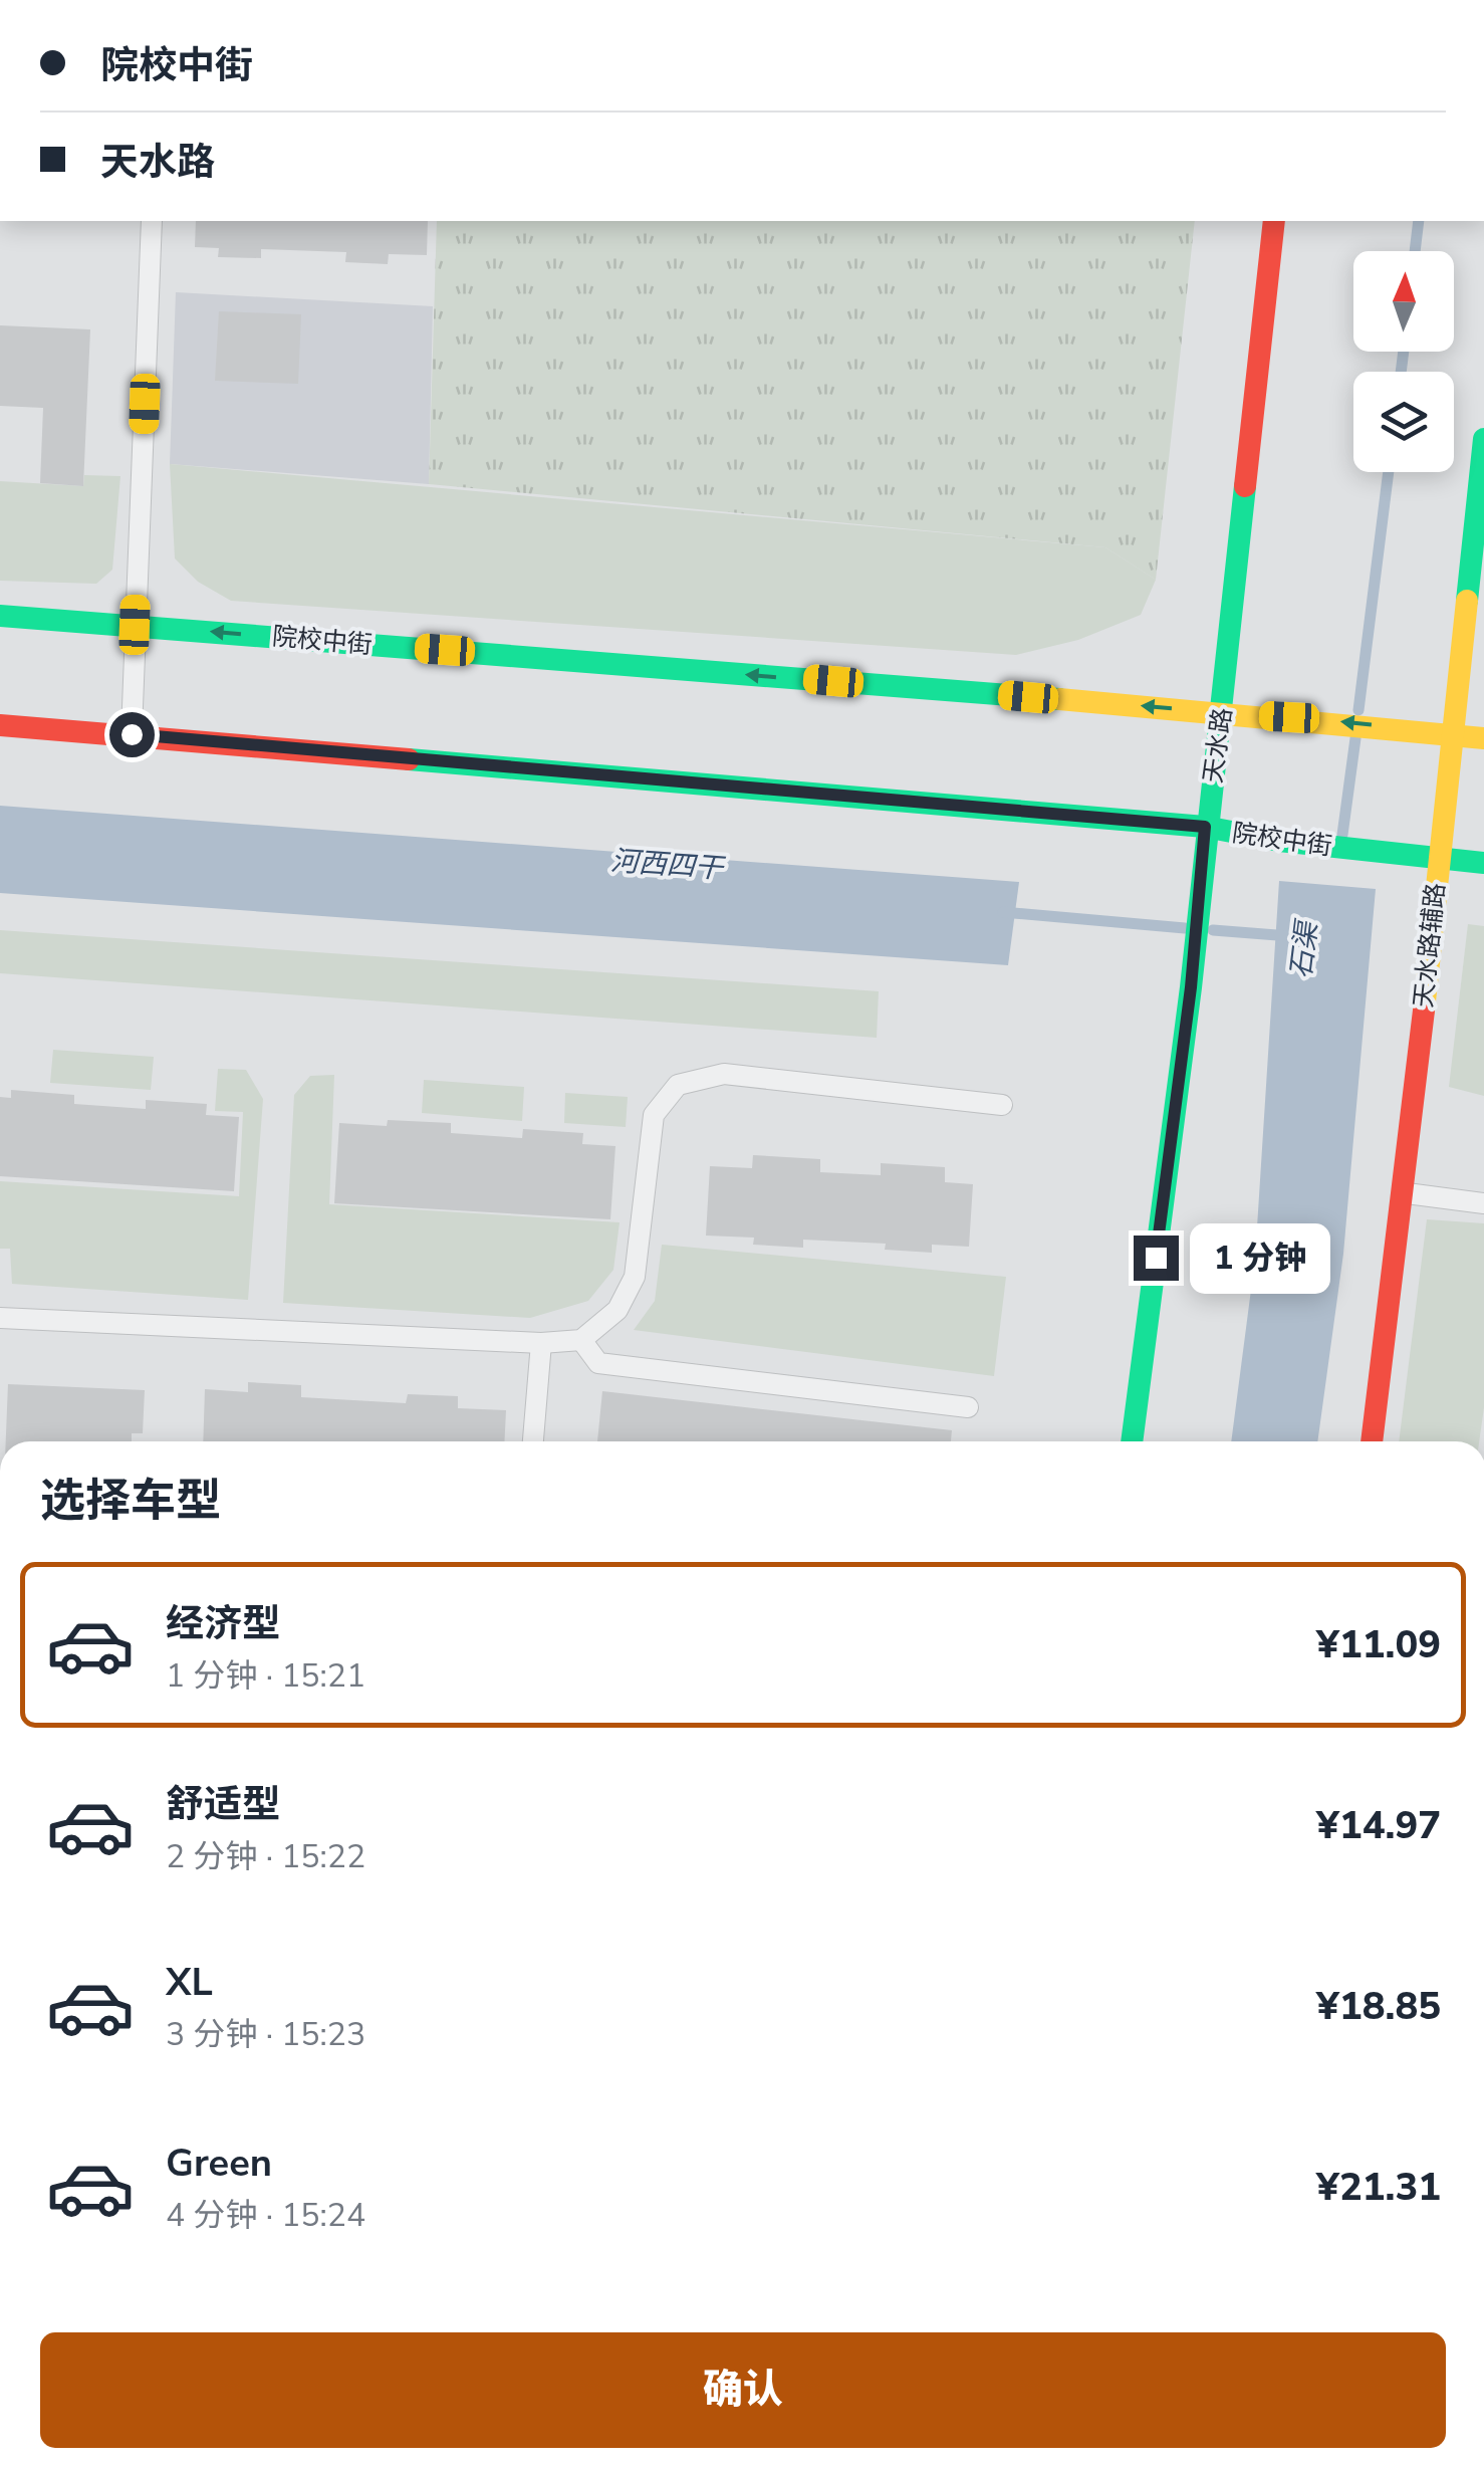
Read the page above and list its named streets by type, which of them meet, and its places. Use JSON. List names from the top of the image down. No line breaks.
{"streets":{"main road":["院校中街","天水路","天水路辅路"]},"crossings":[["院校中街","天水路"],["院校中街","天水路辅路"]],"water":["河西四干","石渠"],"north":"top","page":{"banner":["院校中街","天水路"],"bubble":"1 分钟","heading":"选择车型","list":[{"name":"经济型","note":"1 分钟 · 15:21","value":"¥11.09"},{"name":"舒适型","note":"2 分钟 · 15:22","value":"¥14.97"},{"name":"XL","note":"3 分钟 · 15:23","value":"¥18.85"},{"name":"Green","note":"4 分钟 · 15:24","value":"¥21.31"}],"buttons":"确认"}}
